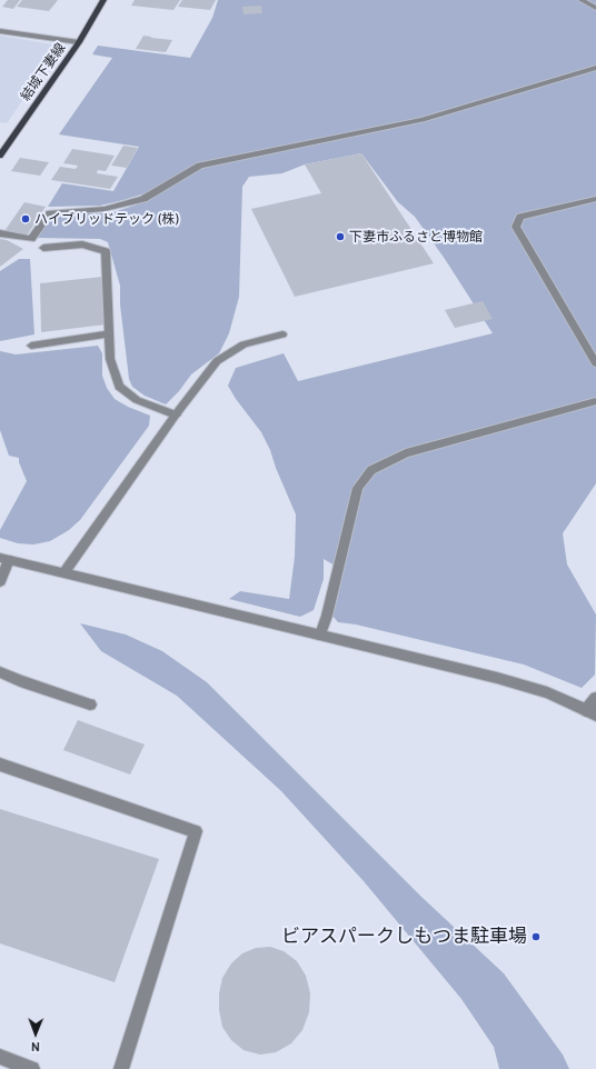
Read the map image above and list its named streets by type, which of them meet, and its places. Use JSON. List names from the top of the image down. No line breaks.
{"streets":{"main road":["結城下妻線"]},"places":["ハイブリッドテック (株)","下妻市ふるさと博物館","ビアスパークしもつま駐車場"],"north":"bottom"}
